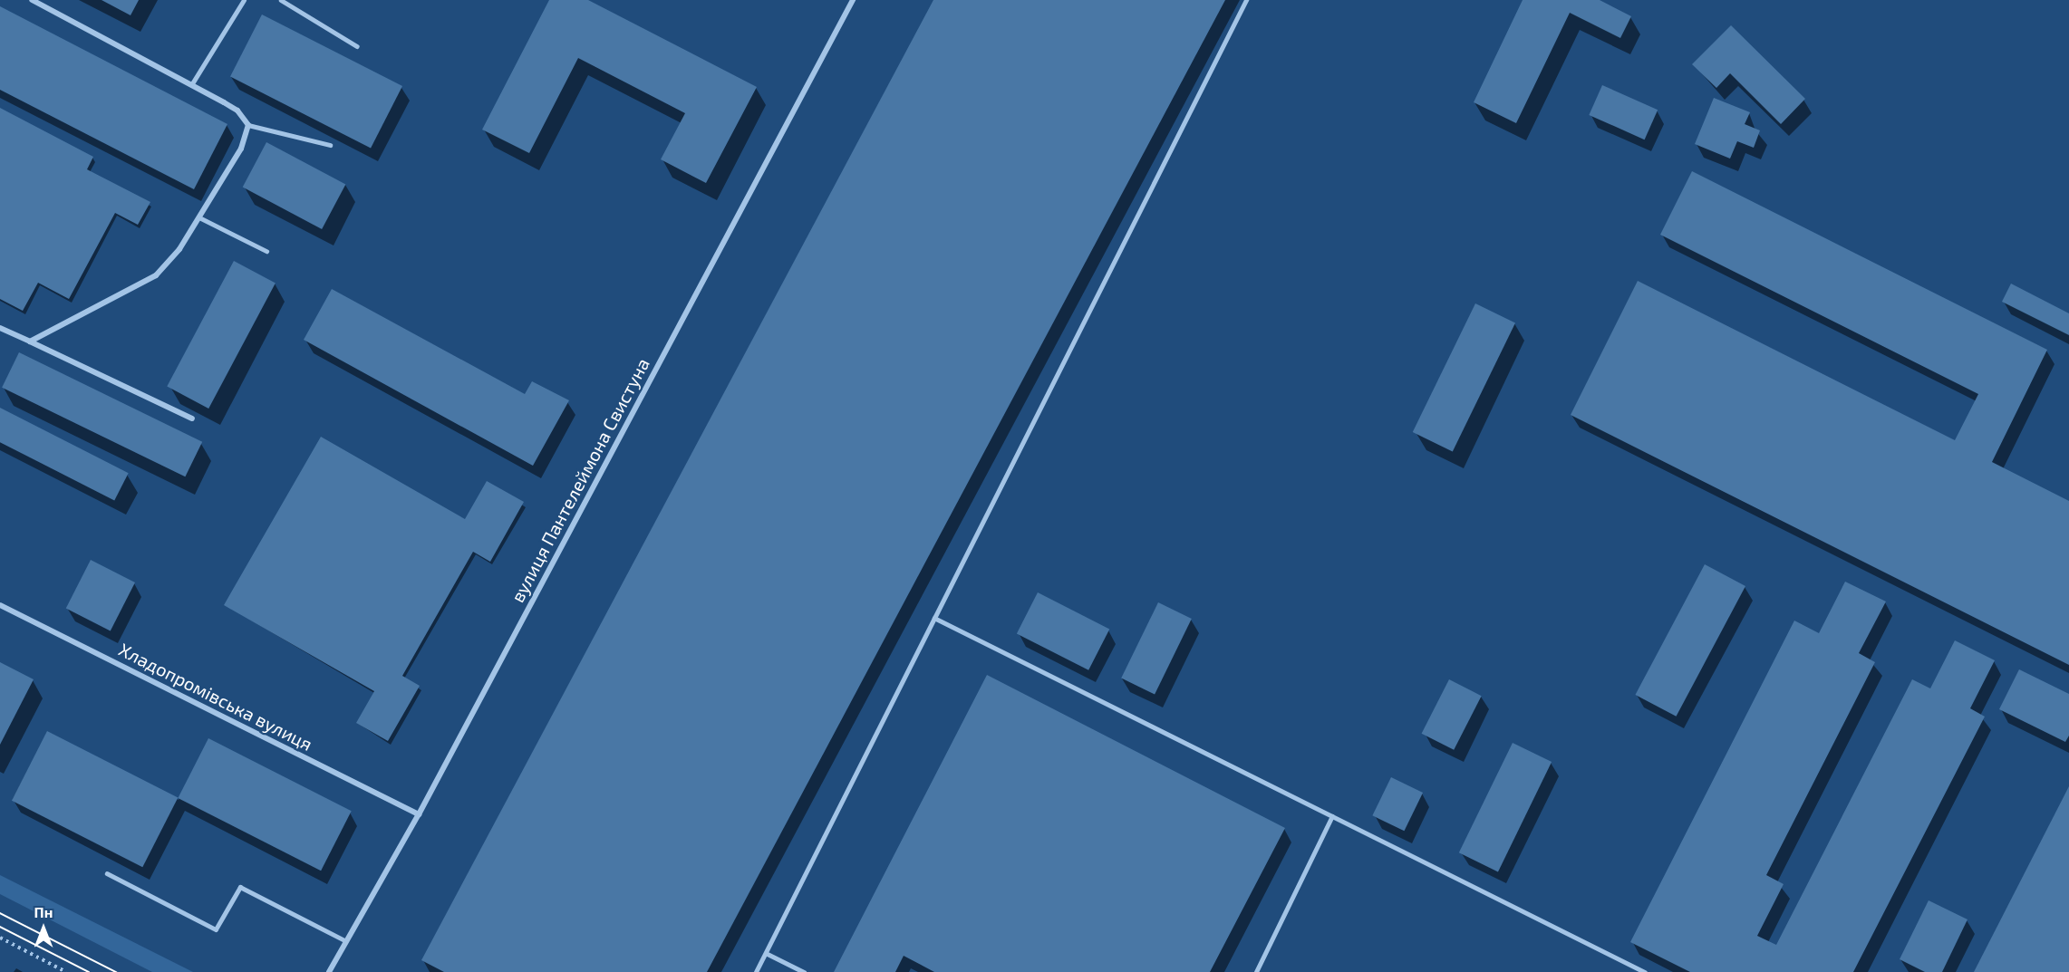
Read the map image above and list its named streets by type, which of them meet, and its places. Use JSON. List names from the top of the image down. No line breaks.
{"streets":{"street":["вулиця Пантелеймона Свистуна","Хладопромівська вулиця"]},"crossings":[["вулиця Пантелеймона Свистуна","Хладопромівська вулиця"]],"north":"top"}
